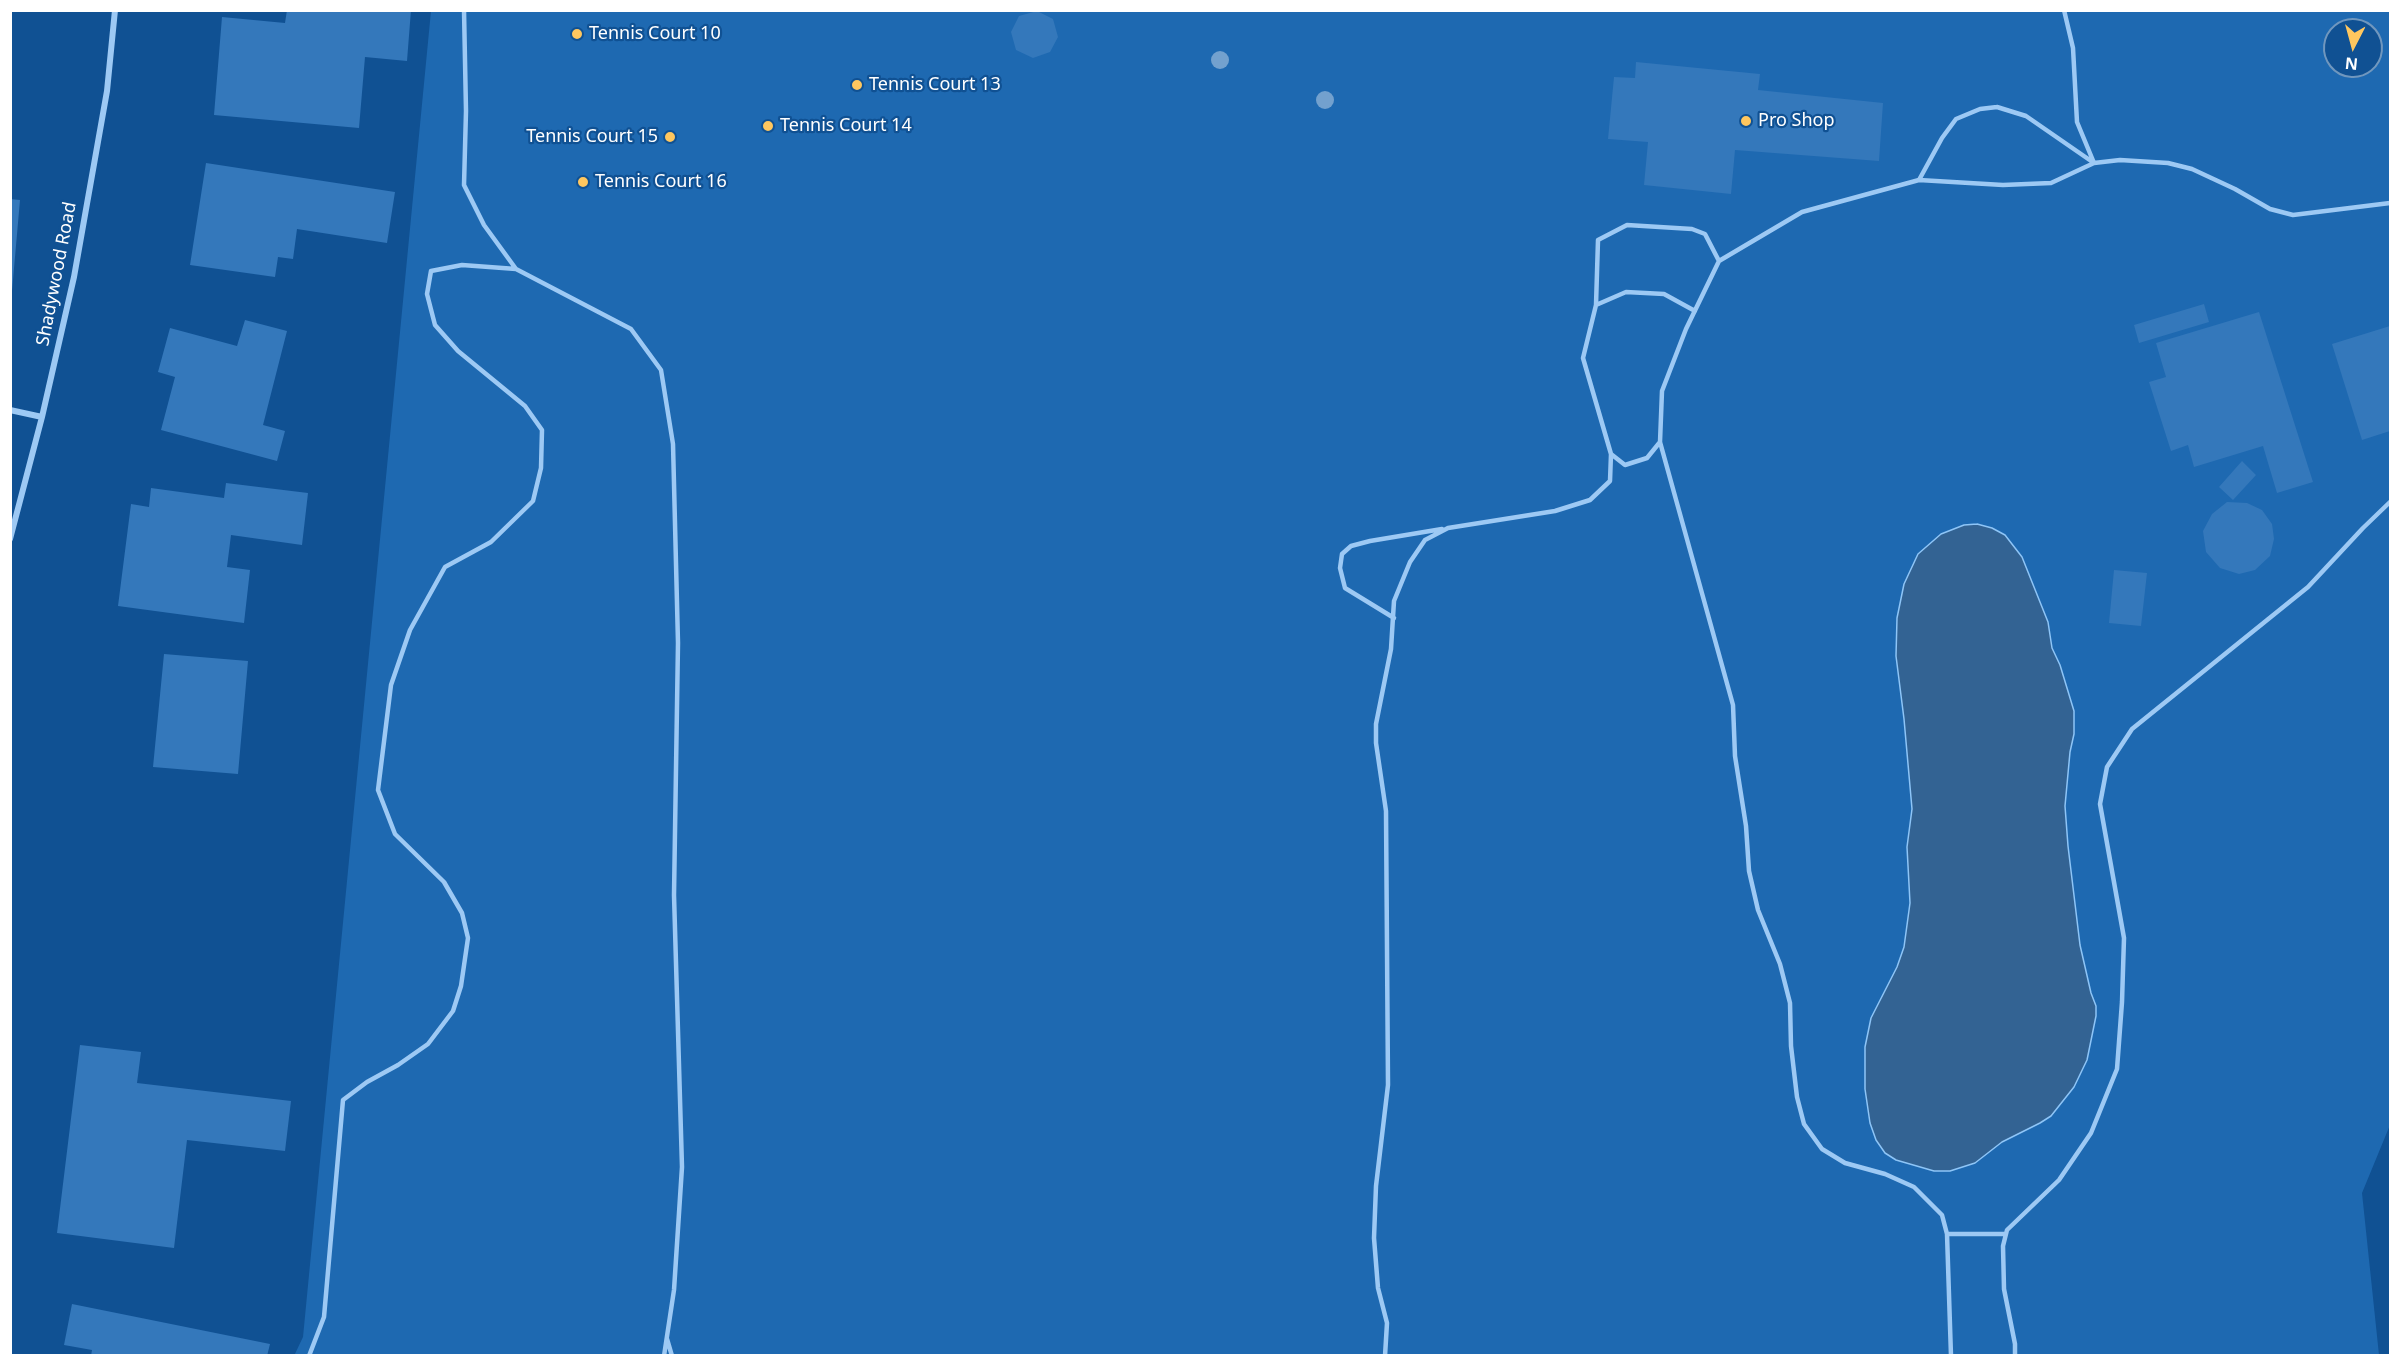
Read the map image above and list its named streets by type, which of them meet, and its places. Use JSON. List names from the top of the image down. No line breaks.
{"streets":{"street":["Shadywood Road"]},"places":["Tennis Court 10","Tennis Court 13","Pro Shop","Tennis Court 14","Tennis Court 15","Tennis Court 16"],"north":"bottom"}
